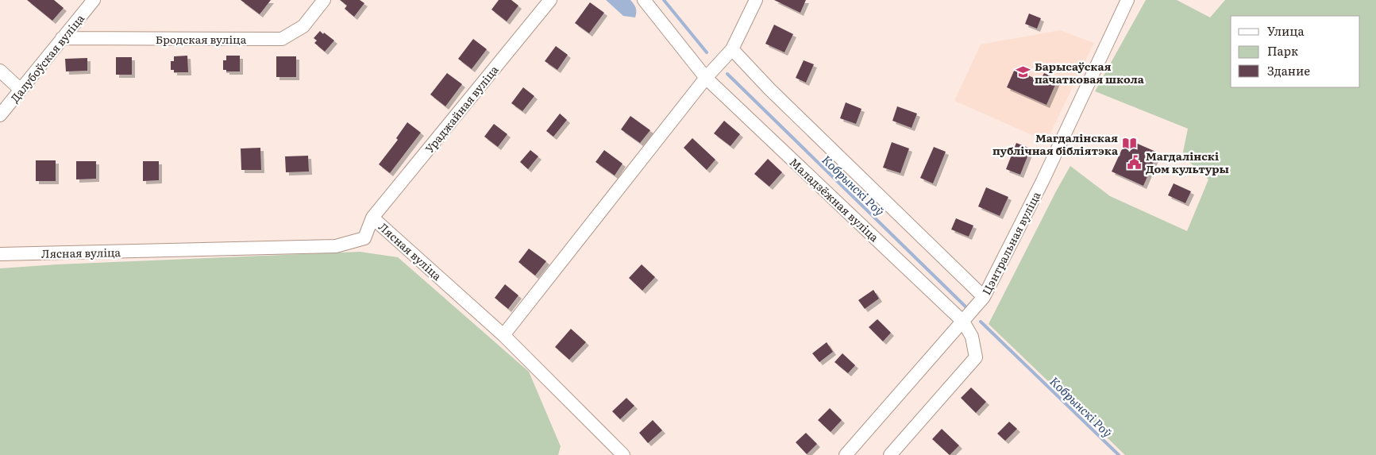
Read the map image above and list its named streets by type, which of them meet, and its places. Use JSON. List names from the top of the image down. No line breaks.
{"streets":{"street":["Бродская вуліца","Далубоўская вуліца","Ураджайная вуліца","Маладзёжная вуліца","Цэнтральная вуліца","Лясная вуліца"]},"crossings":[["Бродская вуліца","Далубоўская вуліца"],["Ураджайная вуліца","Лясная вуліца"],["Маладзёжная вуліца","Цэнтральная вуліца"]],"water":["Кобрынскі Роў"],"places":{"school or university":["Барысаўская пачатковая школа"],"library":["Магдалінская публічная бібліятэка"],"public building":["Магдалінскі Дом культуры"]},"legend":["Улица","Парк","Здание"]}
